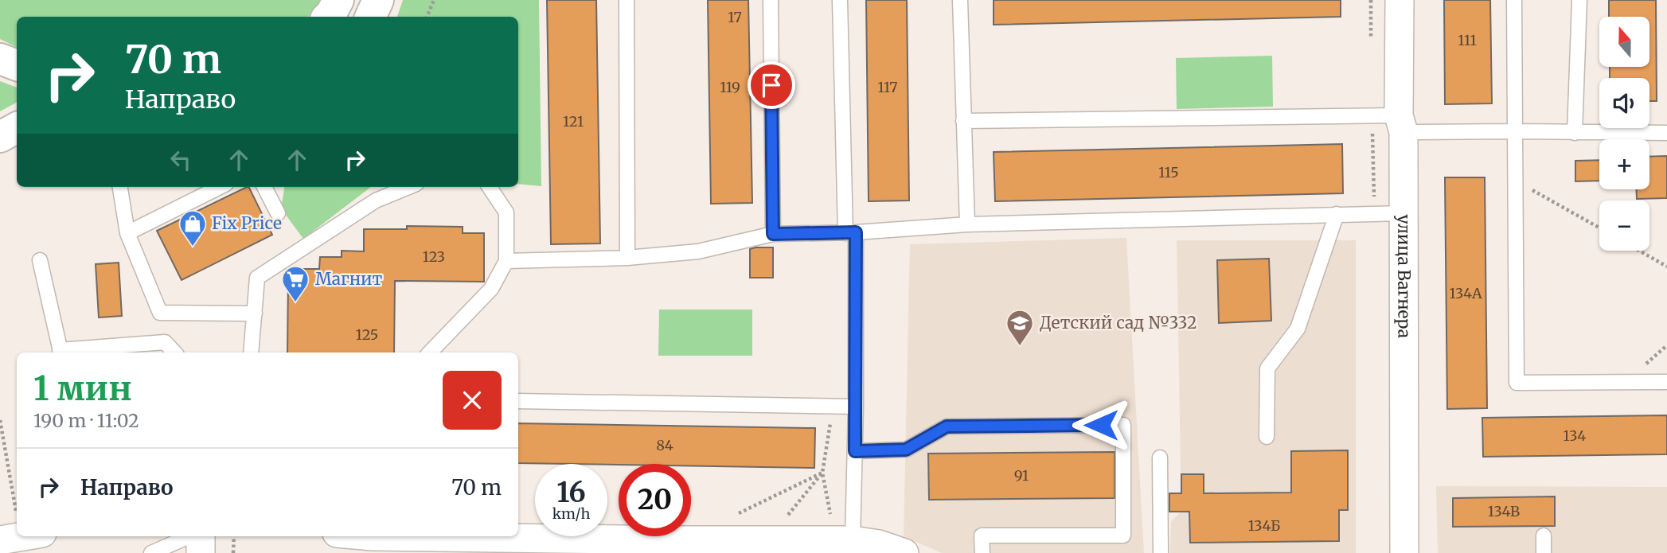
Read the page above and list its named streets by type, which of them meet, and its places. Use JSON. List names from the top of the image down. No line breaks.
{"streets":{"street":["улица Вагнера"]},"places":{"shop":["Fix Price"],"supermarket":["Магнит"],"school or university":["Детский cад №332"]},"house_numbers":["17","111","119","117","121","115","123","134А","125","134","84","91","134В","134Б"],"north":"top","page":{"map_buttons":["+","−"],"turn":["70 m","Направо"],"heading":["1 мин","190 m · 11:02"],"list":[{"name":"Направо","value":"70 m"}],"speed":"16 km/h","limit":"20"}}
